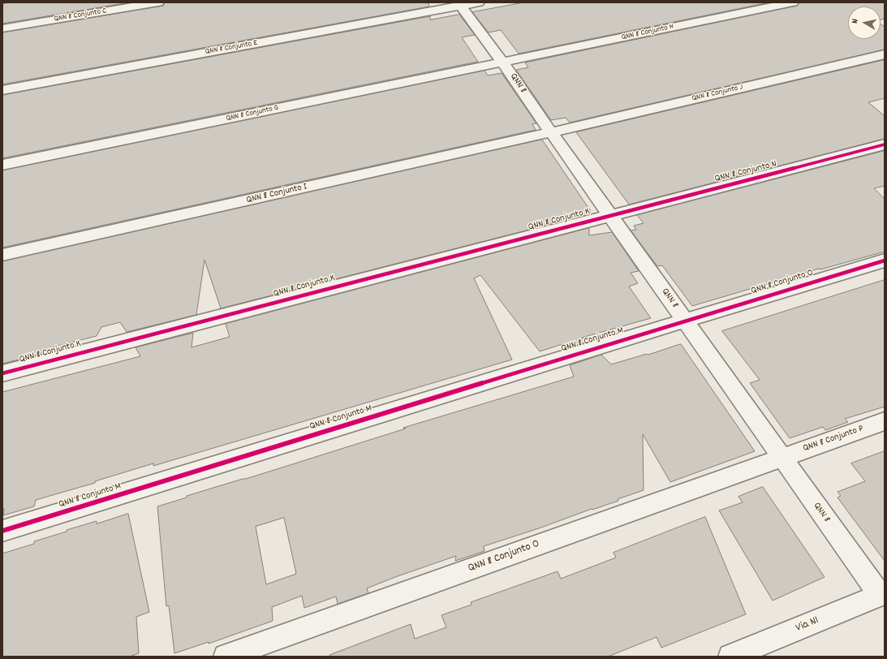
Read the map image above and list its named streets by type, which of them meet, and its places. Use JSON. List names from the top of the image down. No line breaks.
{"streets":{"street":["QNN 8 Conjunto C","QNN 8 Conjunto H","QNN 8 Conjunto E","QNN 8","QNN 8 Conjunto J","QNN 8 Conjunto G","QNN 8 Conjunto N","QNN 8 Conjunto I","QNN 8 Conjunto K","QNN 8 Conjunto O","QNN 8 Conjunto M","QNN 8 Conjunto P","Via N1"]},"crossings":[["QNN 8 Conjunto H","QNN 8"],["QNN 8 Conjunto H","QNN 8 Conjunto G"],["QNN 8 Conjunto E","QNN 8"],["QNN 8","QNN 8 Conjunto J"],["QNN 8","QNN 8 Conjunto G"],["QNN 8","QNN 8 Conjunto N"],["QNN 8","QNN 8 Conjunto I"],["QNN 8","QNN 8 Conjunto K"],["QNN 8","QNN 8 Conjunto O"],["QNN 8","QNN 8 Conjunto M"],["QNN 8","QNN 8 Conjunto P"],["QNN 8","Via N1"],["QNN 8 Conjunto J","QNN 8 Conjunto I"],["QNN 8 Conjunto N","QNN 8 Conjunto K"],["QNN 8 Conjunto O","QNN 8 Conjunto M"],["QNN 8 Conjunto O","QNN 8 Conjunto P"]],"north":"left"}
